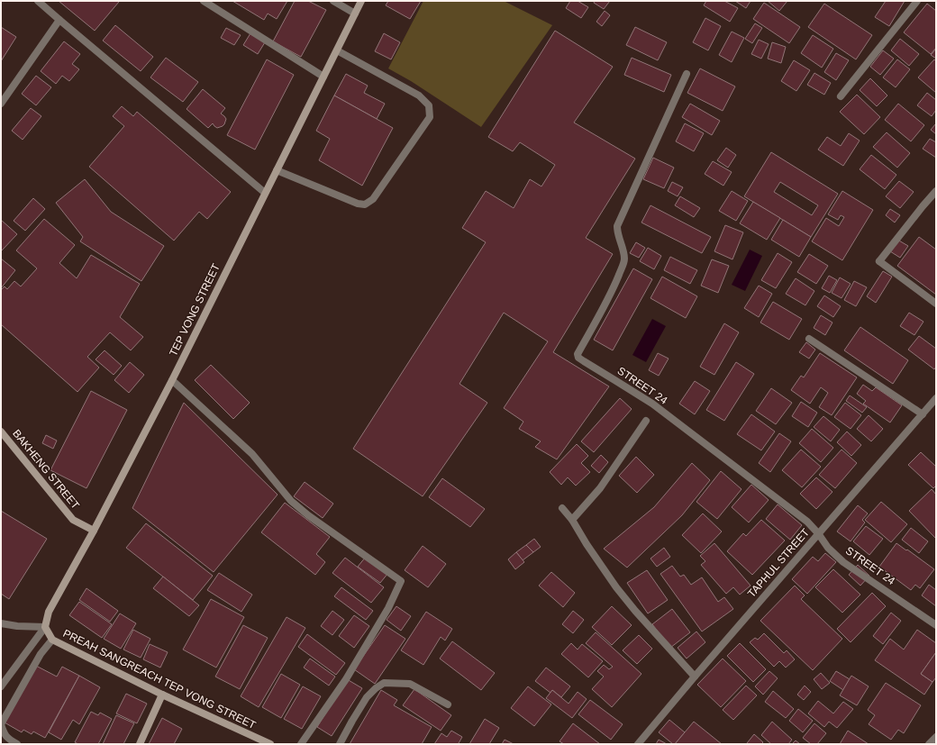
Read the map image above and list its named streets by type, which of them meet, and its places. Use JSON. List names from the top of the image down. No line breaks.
{"streets":{"street":["TEP VONG STREET","STREET 24","BAKHENG STREET","TAPHUL STREET","PREAH SANGREACH TEP VONG STREET"]},"crossings":[["TEP VONG STREET","BAKHENG STREET"],["TEP VONG STREET","PREAH SANGREACH TEP VONG STREET"],["STREET 24","TAPHUL STREET"]]}
